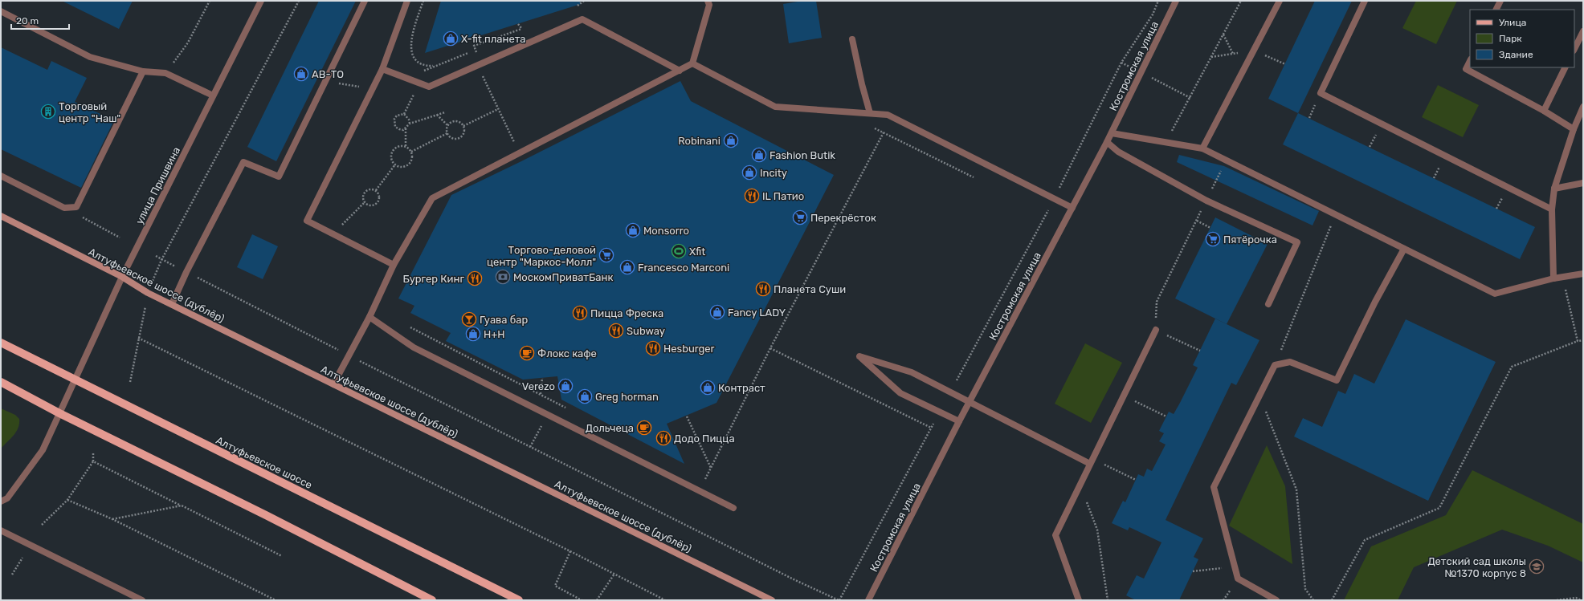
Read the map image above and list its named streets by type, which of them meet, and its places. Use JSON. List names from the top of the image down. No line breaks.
{"streets":{"main road":["Алтуфьевское шоссе (дублёр)","Алтуфьевское шоссе"],"street":["Костромская улица","улица Пришвина"]},"crossings":[["улица Пришвина","Алтуфьевское шоссе (дублёр)"],["улица Пришвина","Алтуфьевское шоссе"]],"places":{"shop":["X-fit планета","АВ-ТО","Robinani","Fashion Butik","Incity","Monsorro","Francesco Marconi","Fancy LADY","H+H","Verezo","Контраст","Greg horman"],"building":["Торговый центр \"Наш\""],"restaurant":["IL Патио","Бургер Кинг","Планета Суши","Пицца Фреска","Subway","Hesburger","Додо Пицца"],"supermarket":["Перекрёсток","Пятёрочка","Торгово-деловой центр \"Маркос-Молл\""],"sports":["Xfit"],"bank":["МоскомПриватБанк"],"bar":["Гуава бар"],"cafe":["Флокс кафе","Дольчеца"],"school or university":["Детский сад школы №1370 корпус 8"]},"legend":["Улица","Парк","Здание"],"scale_bar":"20 m"}
